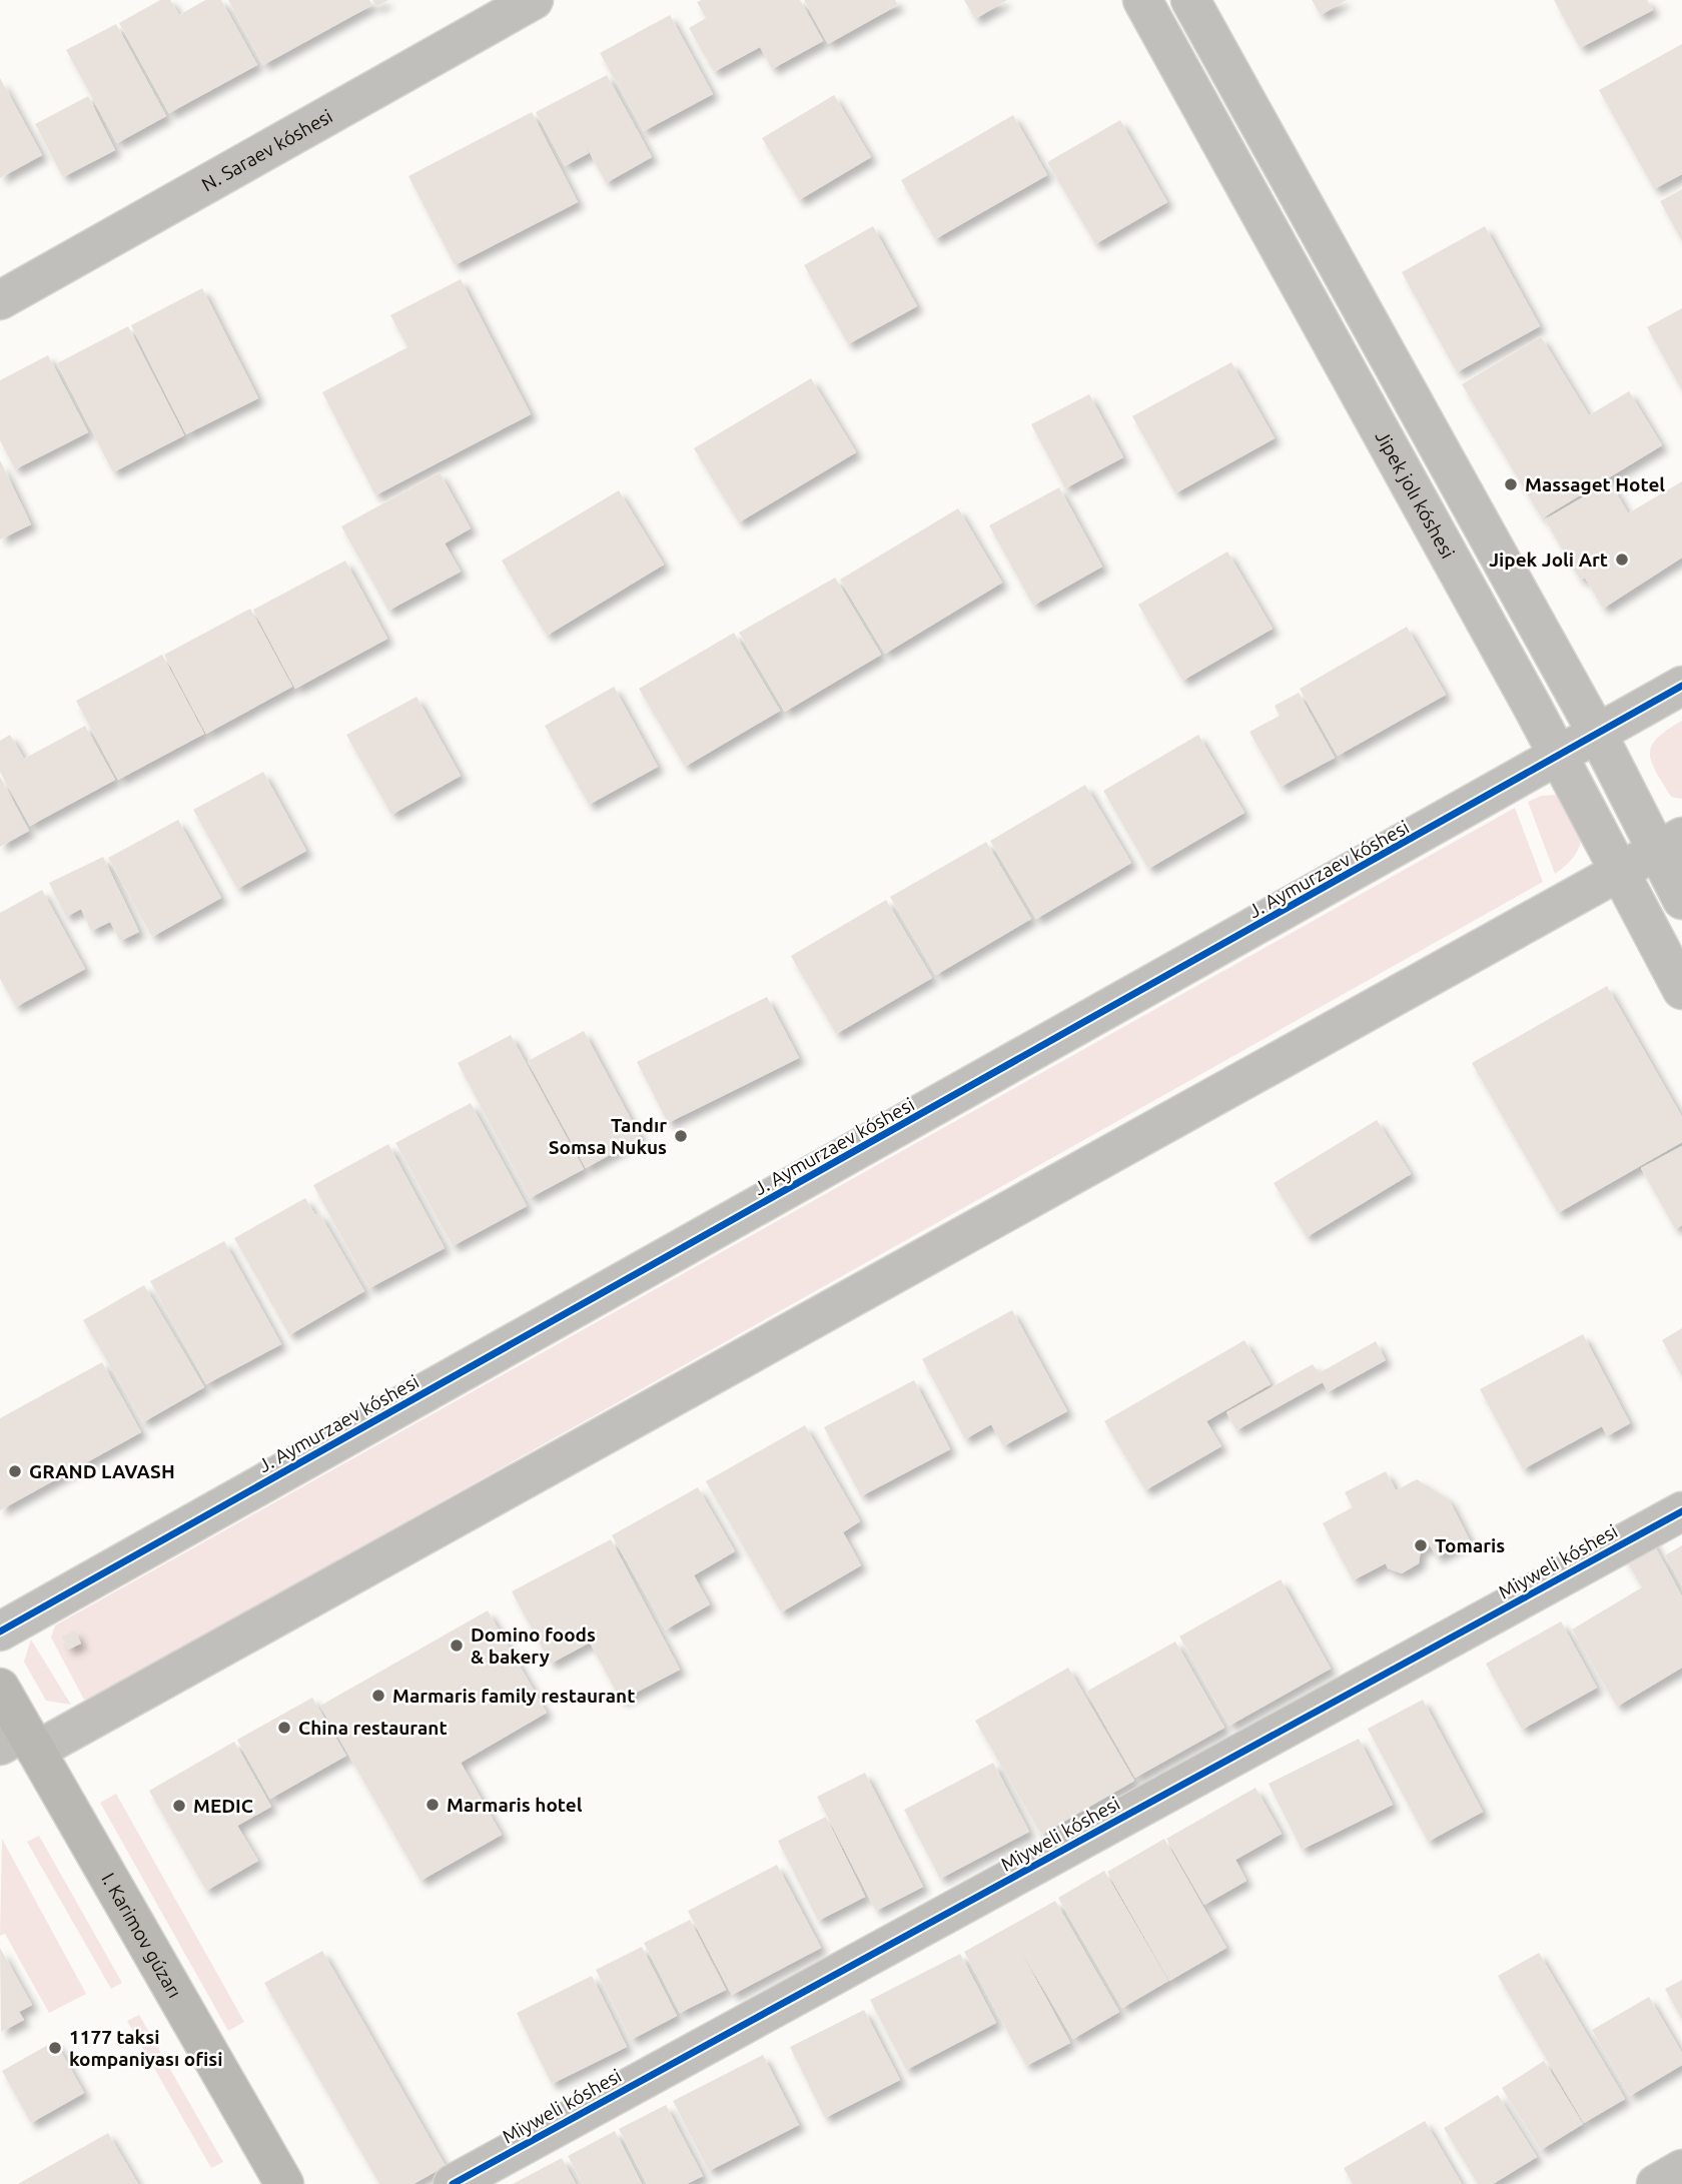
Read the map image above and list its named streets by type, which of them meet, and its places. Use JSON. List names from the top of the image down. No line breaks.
{"streets":{"main road":["I. Karimov gúzarı"],"street":["N. Saraev kóshesi","Jipek jolı kóshesi","J. Aymurzaev kóshesi","Miyweli kóshesi"]},"crossings":[["Jipek jolı kóshesi","J. Aymurzaev kóshesi"]],"places":["Massaget Hotel","Jipek Joli Art","Tandır Somsa Nukus","GRAND LAVASH","Tomaris","Domino foods & bakery","Marmaris family restaurant","China restaurant","Marmaris hotel","MEDIC","1177 taksi kompaniyası ofisi"]}
